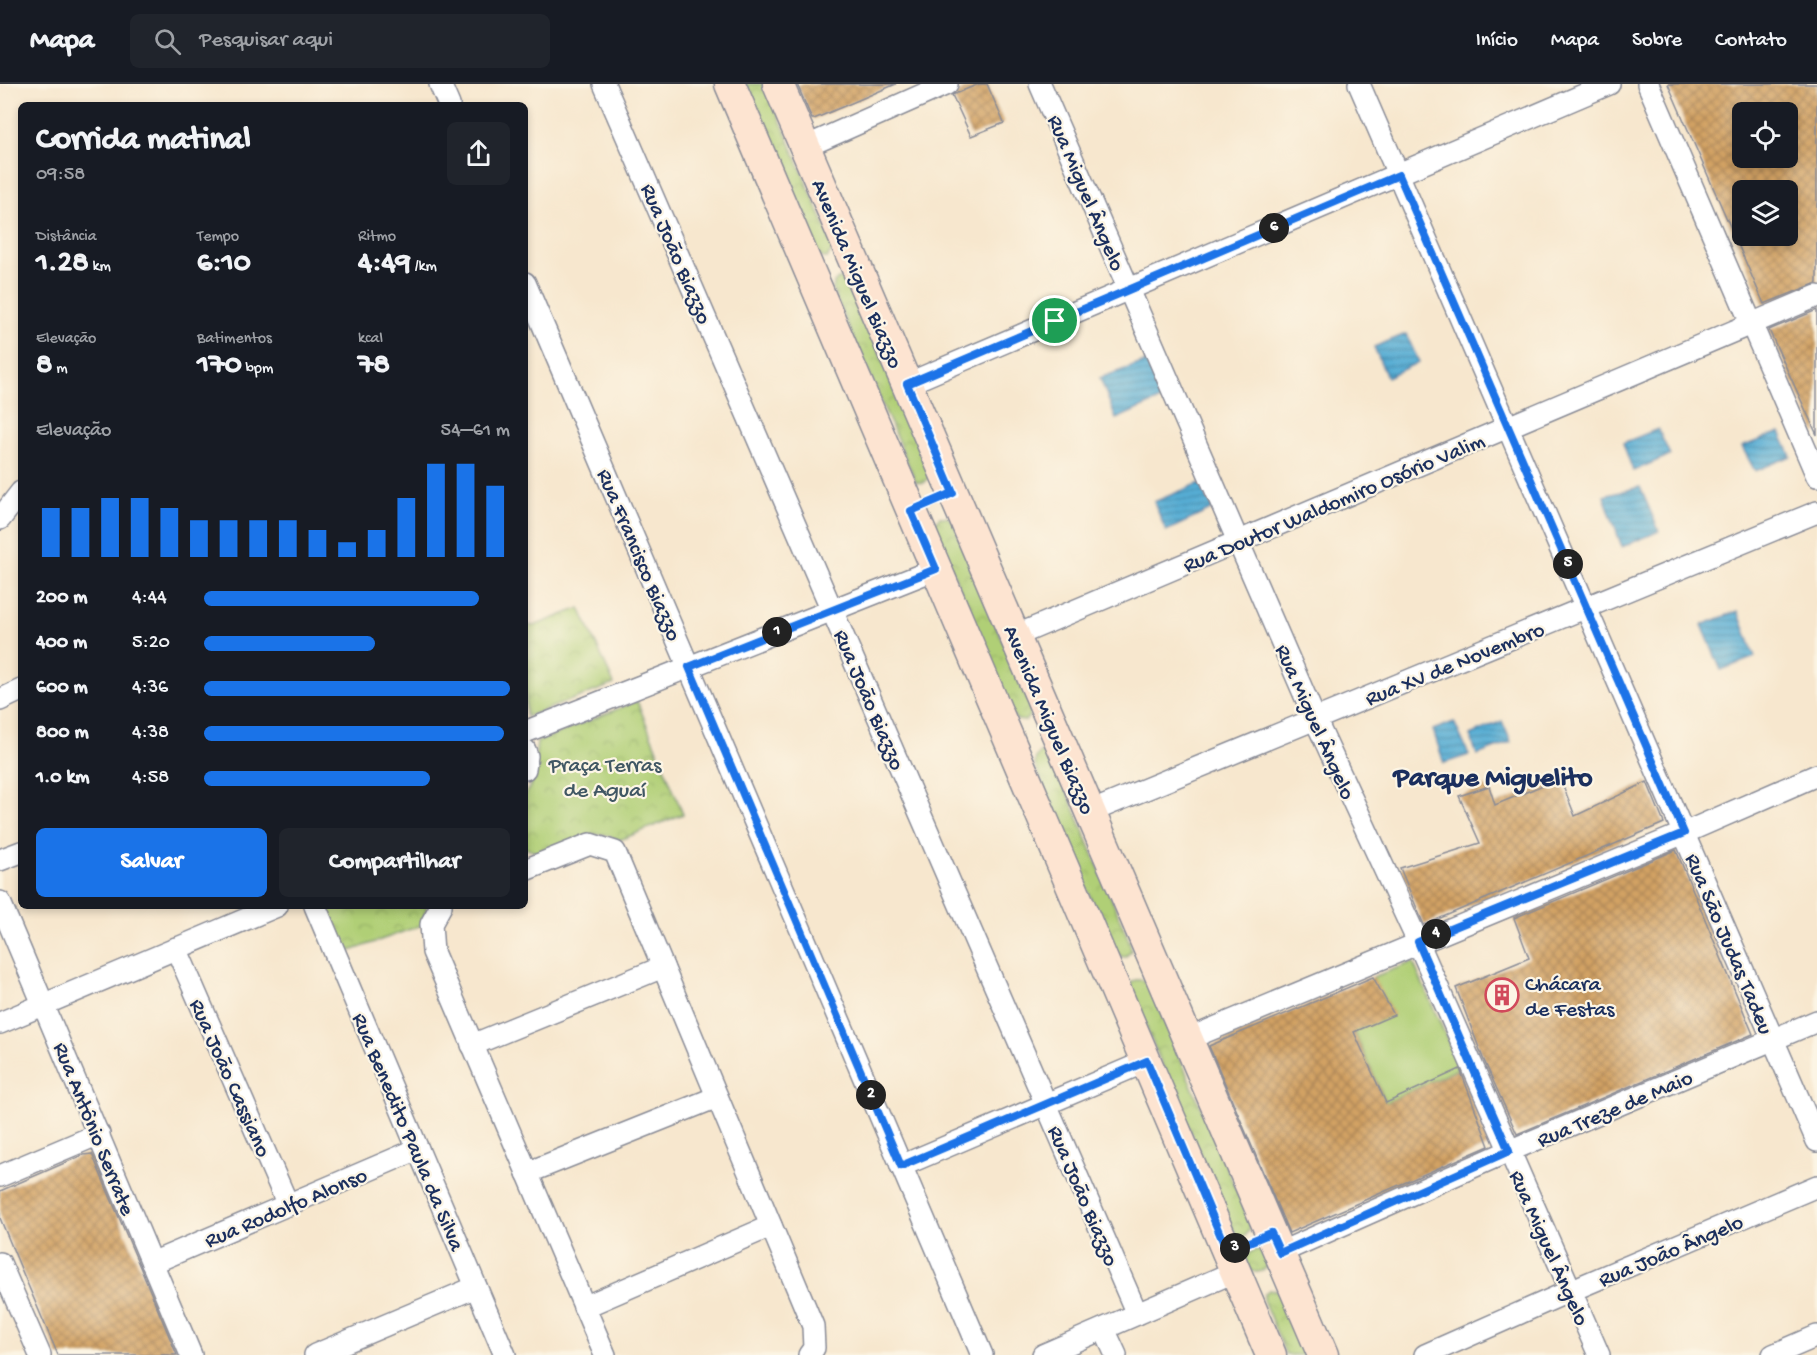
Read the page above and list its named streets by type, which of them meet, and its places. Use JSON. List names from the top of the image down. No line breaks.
{"streets":{"street":["Rua Miguel Ângelo","Rua João Biazzo","Avenida Miguel Biazzo","Rua Doutor Waldomiro Osório Valim","Rua Francisco Biazzo","Rua XV de Novembro","Rua São Judas Tadeu","Rua João Cassiano","Rua Treze de Maio","Rua Antônio Serrate","Rua Benedito Paula da Silva","Rua Rodolfo Alonso","Rua João Ângelo"]},"crossings":[["Rua Miguel Ângelo","Rua Doutor Waldomiro Osório Valim"],["Rua Miguel Ângelo","Rua XV de Novembro"],["Rua Miguel Ângelo","Rua Treze de Maio"],["Rua Miguel Ângelo","Rua João Ângelo"],["Avenida Miguel Biazzo","Rua Doutor Waldomiro Osório Valim"],["Avenida Miguel Biazzo","Rua XV de Novembro"],["Avenida Miguel Biazzo","Rua Treze de Maio"],["Rua Doutor Waldomiro Osório Valim","Rua São Judas Tadeu"],["Rua XV de Novembro","Rua São Judas Tadeu"],["Rua São Judas Tadeu","Rua Treze de Maio"],["Rua João Cassiano","Rua Rodolfo Alonso"],["Rua Antônio Serrate","Rua Rodolfo Alonso"],["Rua Benedito Paula da Silva","Rua Rodolfo Alonso"]],"districts":["Parque Miguelito"],"parks":["Praça Terras de Aguaí"],"places":{"building":["Chácara de Festas"]},"page":{"header":"Mapa","search":"Pesquisar aqui","nav":["Início","Mapa","Sobre","Contato"],"heading":["Corrida matinal","09:58"],"stats":[["Distância","1.28 km"],["Tempo","6:10"],["Ritmo","4:49 /km"],["Elevação","8 m"],["Batimentos","170 bpm"],["kcal","78"]],"pins":["6","5","1","4","2","3"],"chart":["Elevação","54–61 m"],"list":[{"name":"200 m","note":"4:44"},{"name":"400 m","note":"5:20"},{"name":"600 m","note":"4:36"},{"name":"800 m","note":"4:38"},{"name":"1.0 km","note":"4:58"}],"buttons":["Salvar","Compartilhar"]}}
